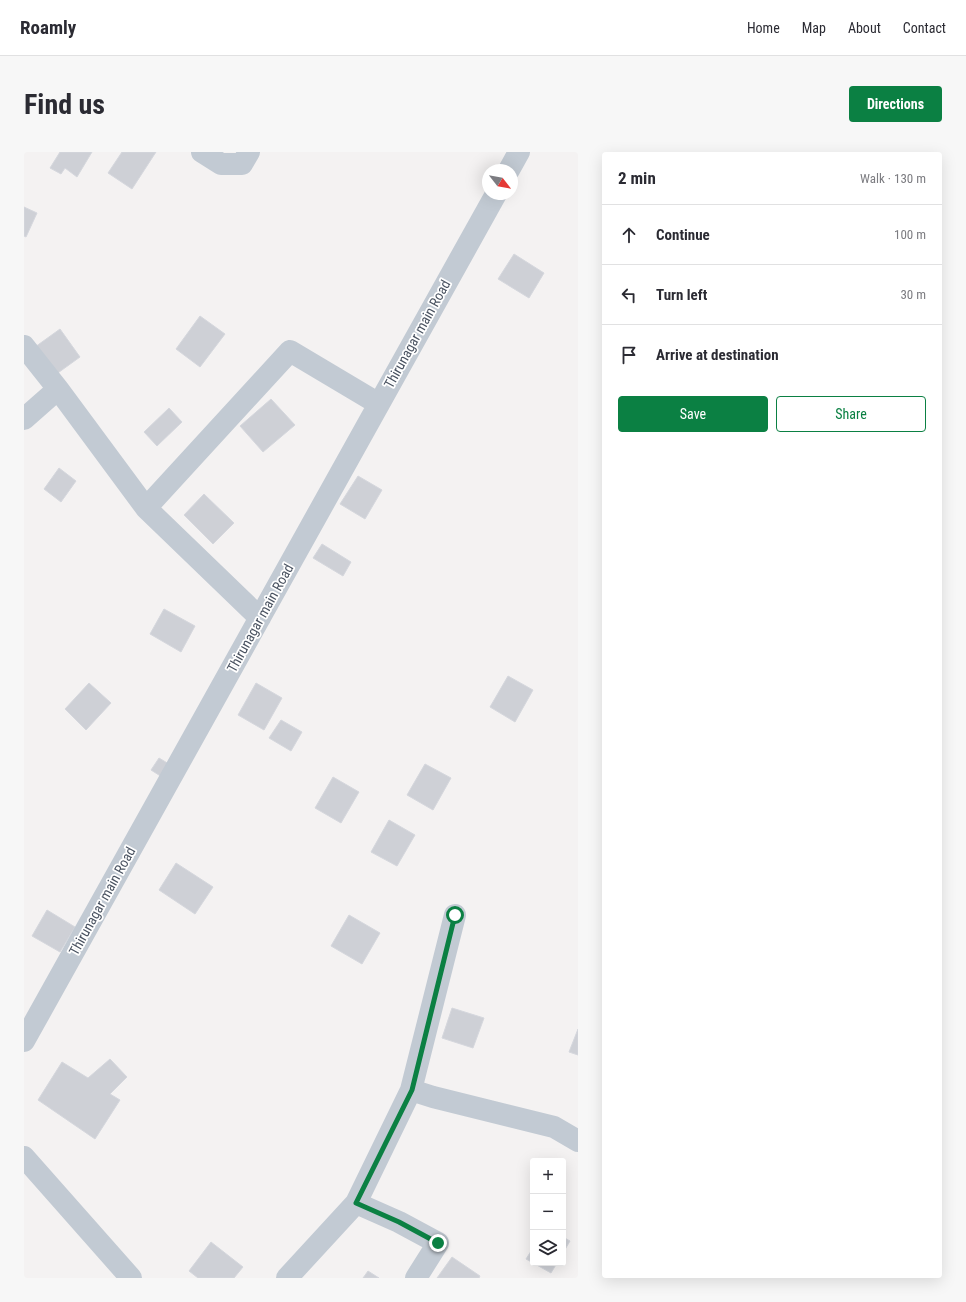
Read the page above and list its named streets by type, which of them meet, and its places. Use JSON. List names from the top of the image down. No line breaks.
{"streets":{"street":["Thirunagar main Road"]},"north":"bottom right","page":{"header":"Roamly","nav":["Home","Map","About","Contact"],"buttons":["Directions",["Save","Share"]],"title":"Find us","heading":["2 min","Walk · 130 m"],"list":[["Continue","100 m"],["Turn left","30 m"],"Arrive at destination"],"map_buttons":["+","−"]}}
